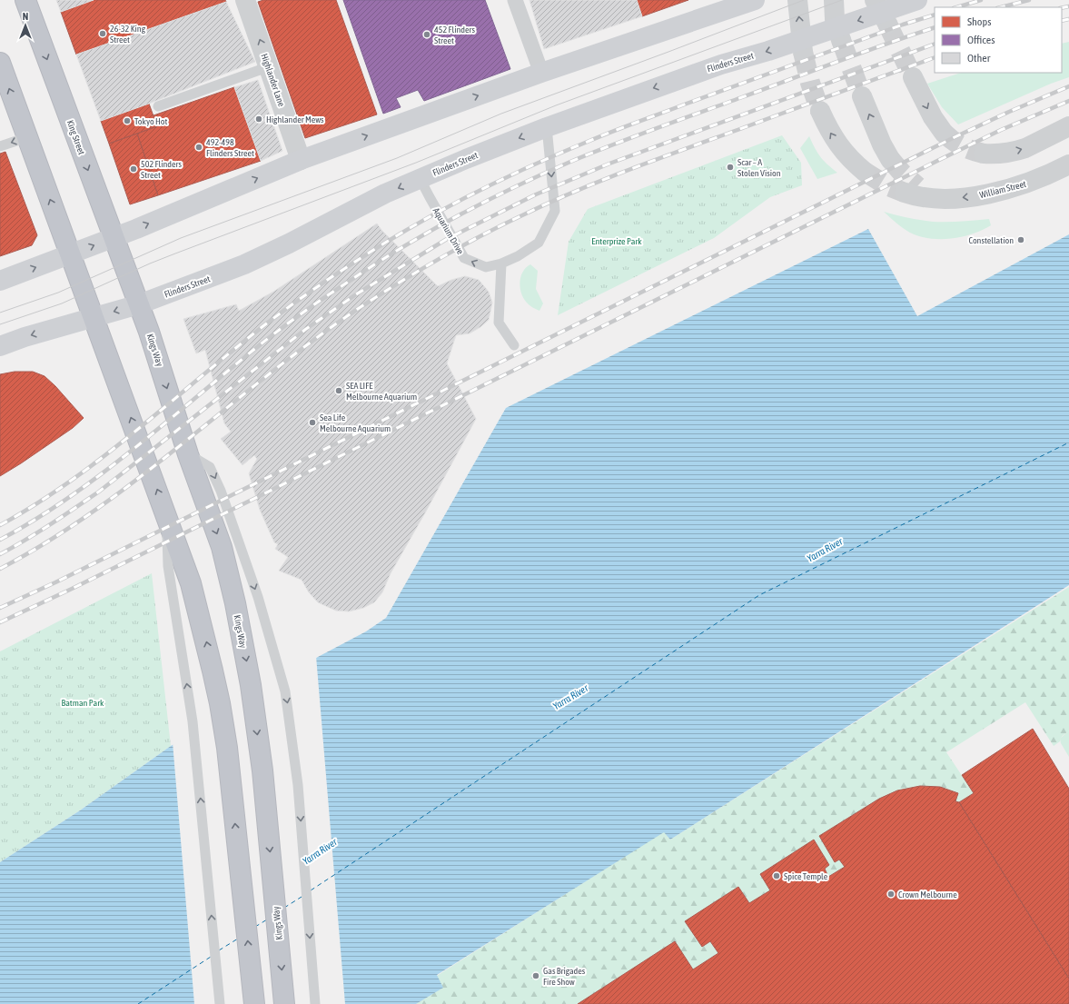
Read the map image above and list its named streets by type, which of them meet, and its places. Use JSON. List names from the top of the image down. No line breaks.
{"streets":{"highway":["King Street","Kings Way"],"main road":["Flinders Street"],"street":["Highlander Lane","William Street"],"lane":["Aquarium Drive"]},"crossings":[["Flinders Street","Aquarium Drive"],["Flinders Street","Kings Way"],["King Street","Kings Way"]],"one_way":["Highlander Lane"],"water":["Yarra River"],"parks":["Enterprize Park","Batman Park"],"places":["26-32 King Street","452 Flinders Street","Highlander Mews","Tokyo Hot","492-498 Flinders Street","Scar – A Stolen Vision","502 Flinders Street","Constellation","SEA LIFE Melbourne Aquarium","Sea Life Melbourne Aquarium","Spice Temple","Crown Melbourne","Gas Brigades Fire Show"],"legend":["Shops","Offices","Other"],"north":"top"}
